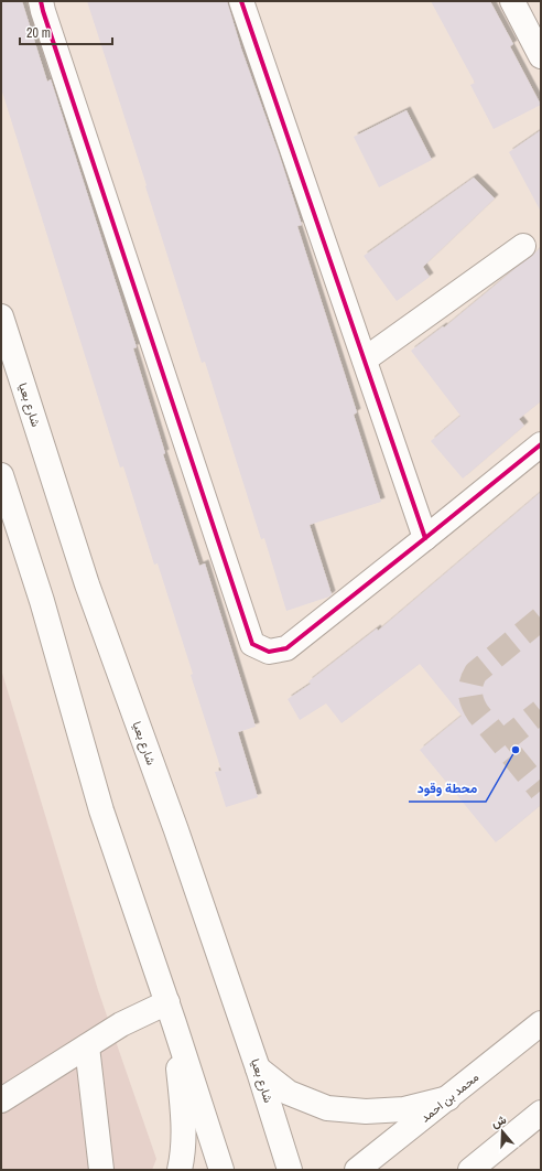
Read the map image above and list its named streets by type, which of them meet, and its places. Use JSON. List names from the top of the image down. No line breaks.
{"streets":{"street":["شارع بعيا","محمد بن احمد"]},"places":["محطة وقود"],"scale_bar":"20 m","north":"top"}
